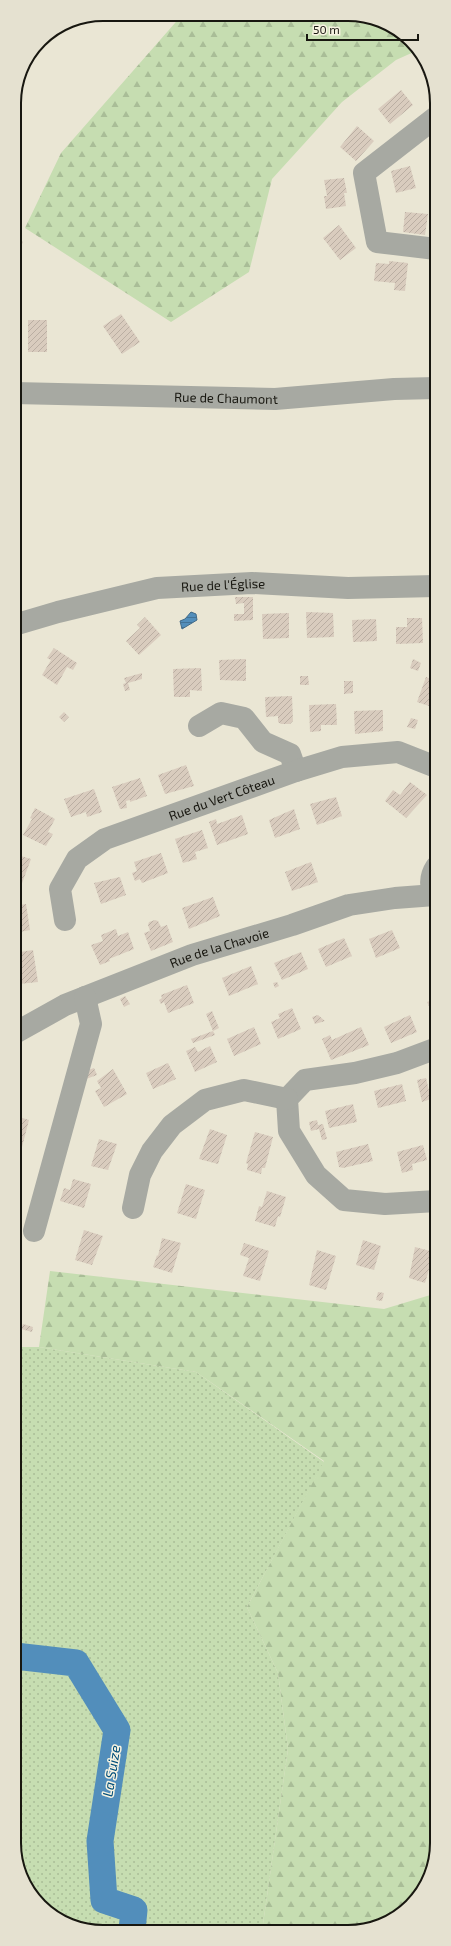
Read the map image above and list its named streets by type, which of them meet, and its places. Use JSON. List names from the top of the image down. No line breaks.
{"streets":{"street":["Rue de Chaumont","Rue de l'Église","Rue du Vert Côteau","Rue de la Chavoie"]},"water":["La Suize"],"scale_bar":"50 m"}
